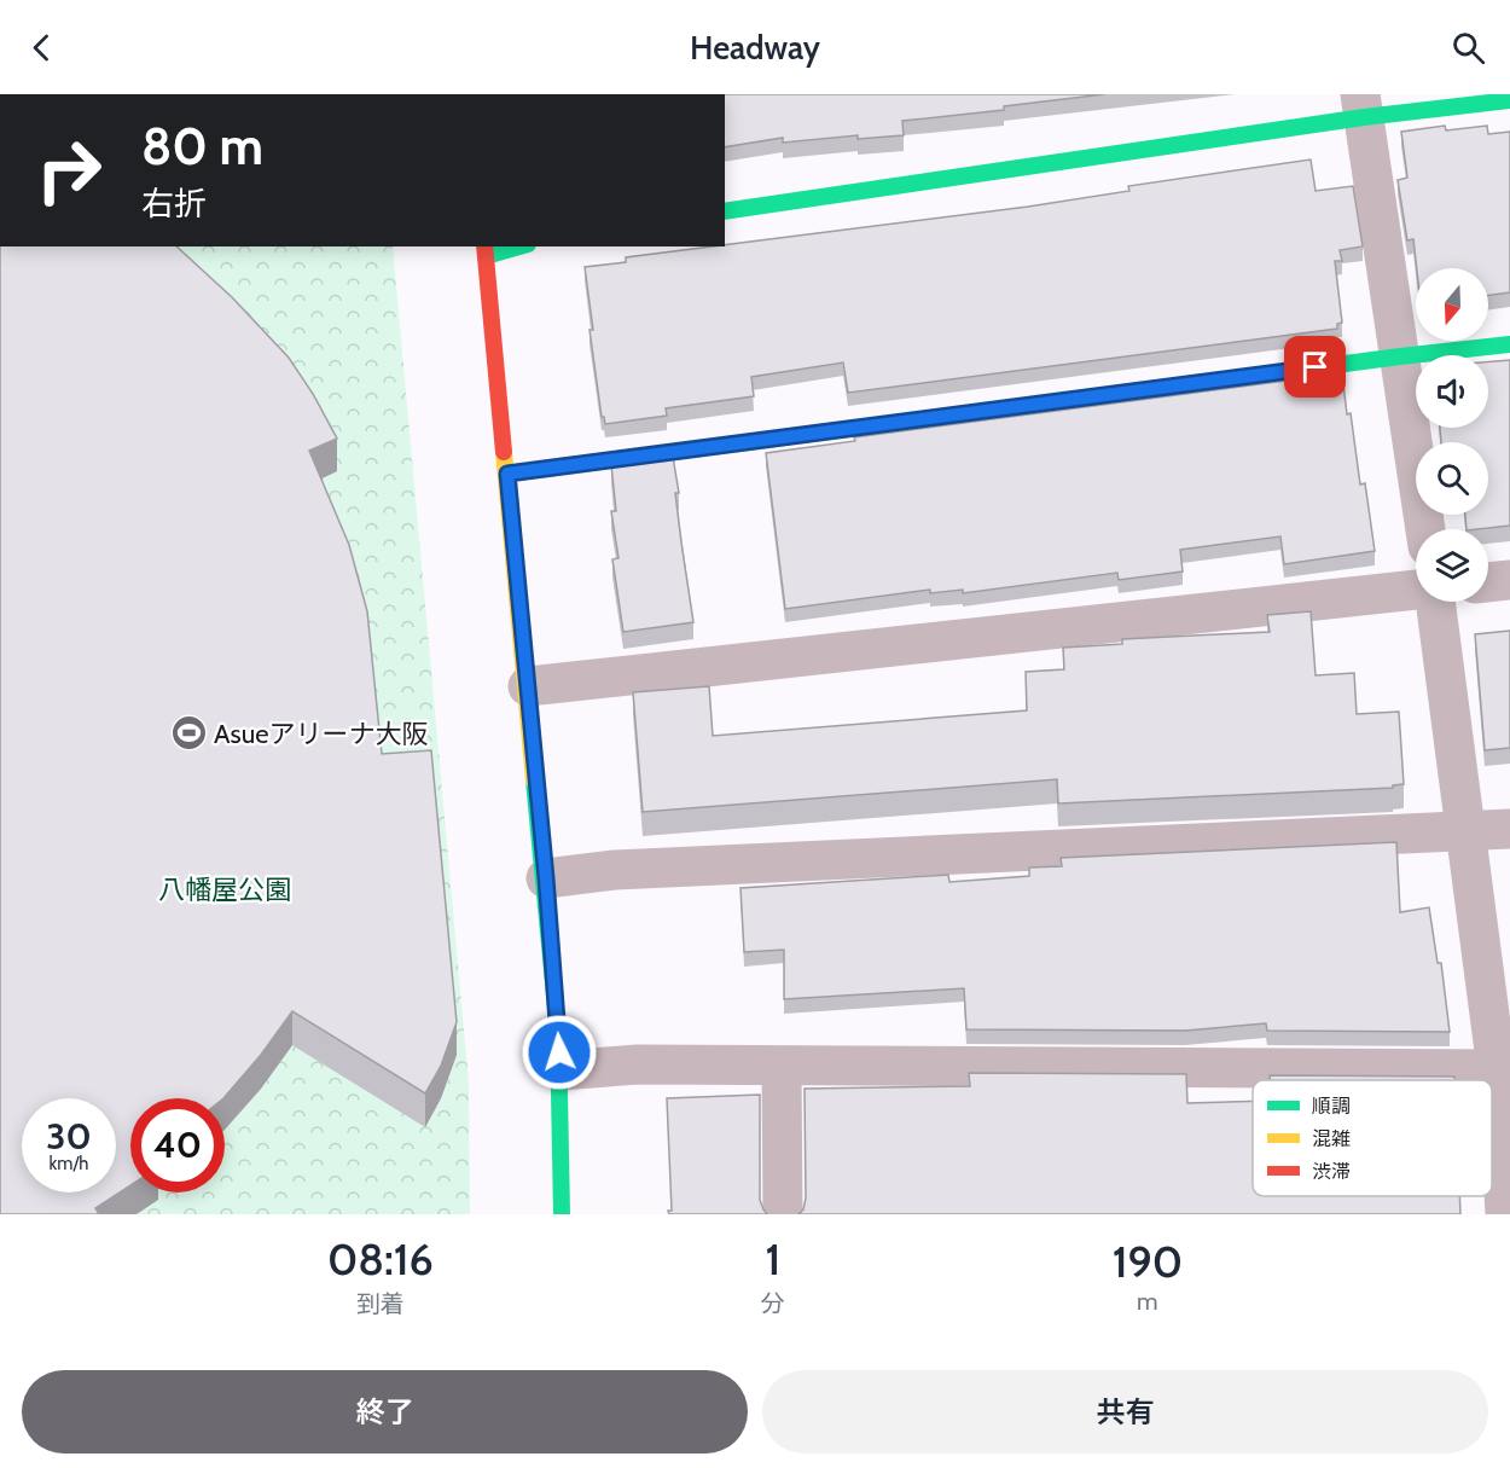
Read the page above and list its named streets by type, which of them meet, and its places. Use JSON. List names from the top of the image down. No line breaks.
{"parks":["八幡屋公園"],"places":{"sports":["Asueアリーナ大阪"]},"legend":["順調","混雑","渋滞"],"north":"bottom","page":{"header":"Headway","turn":["80 m","右折"],"speed":"30 km/h","limit":"40","eta":["08:16","到着","1","分","190","m"],"buttons":["終了","共有"]}}
